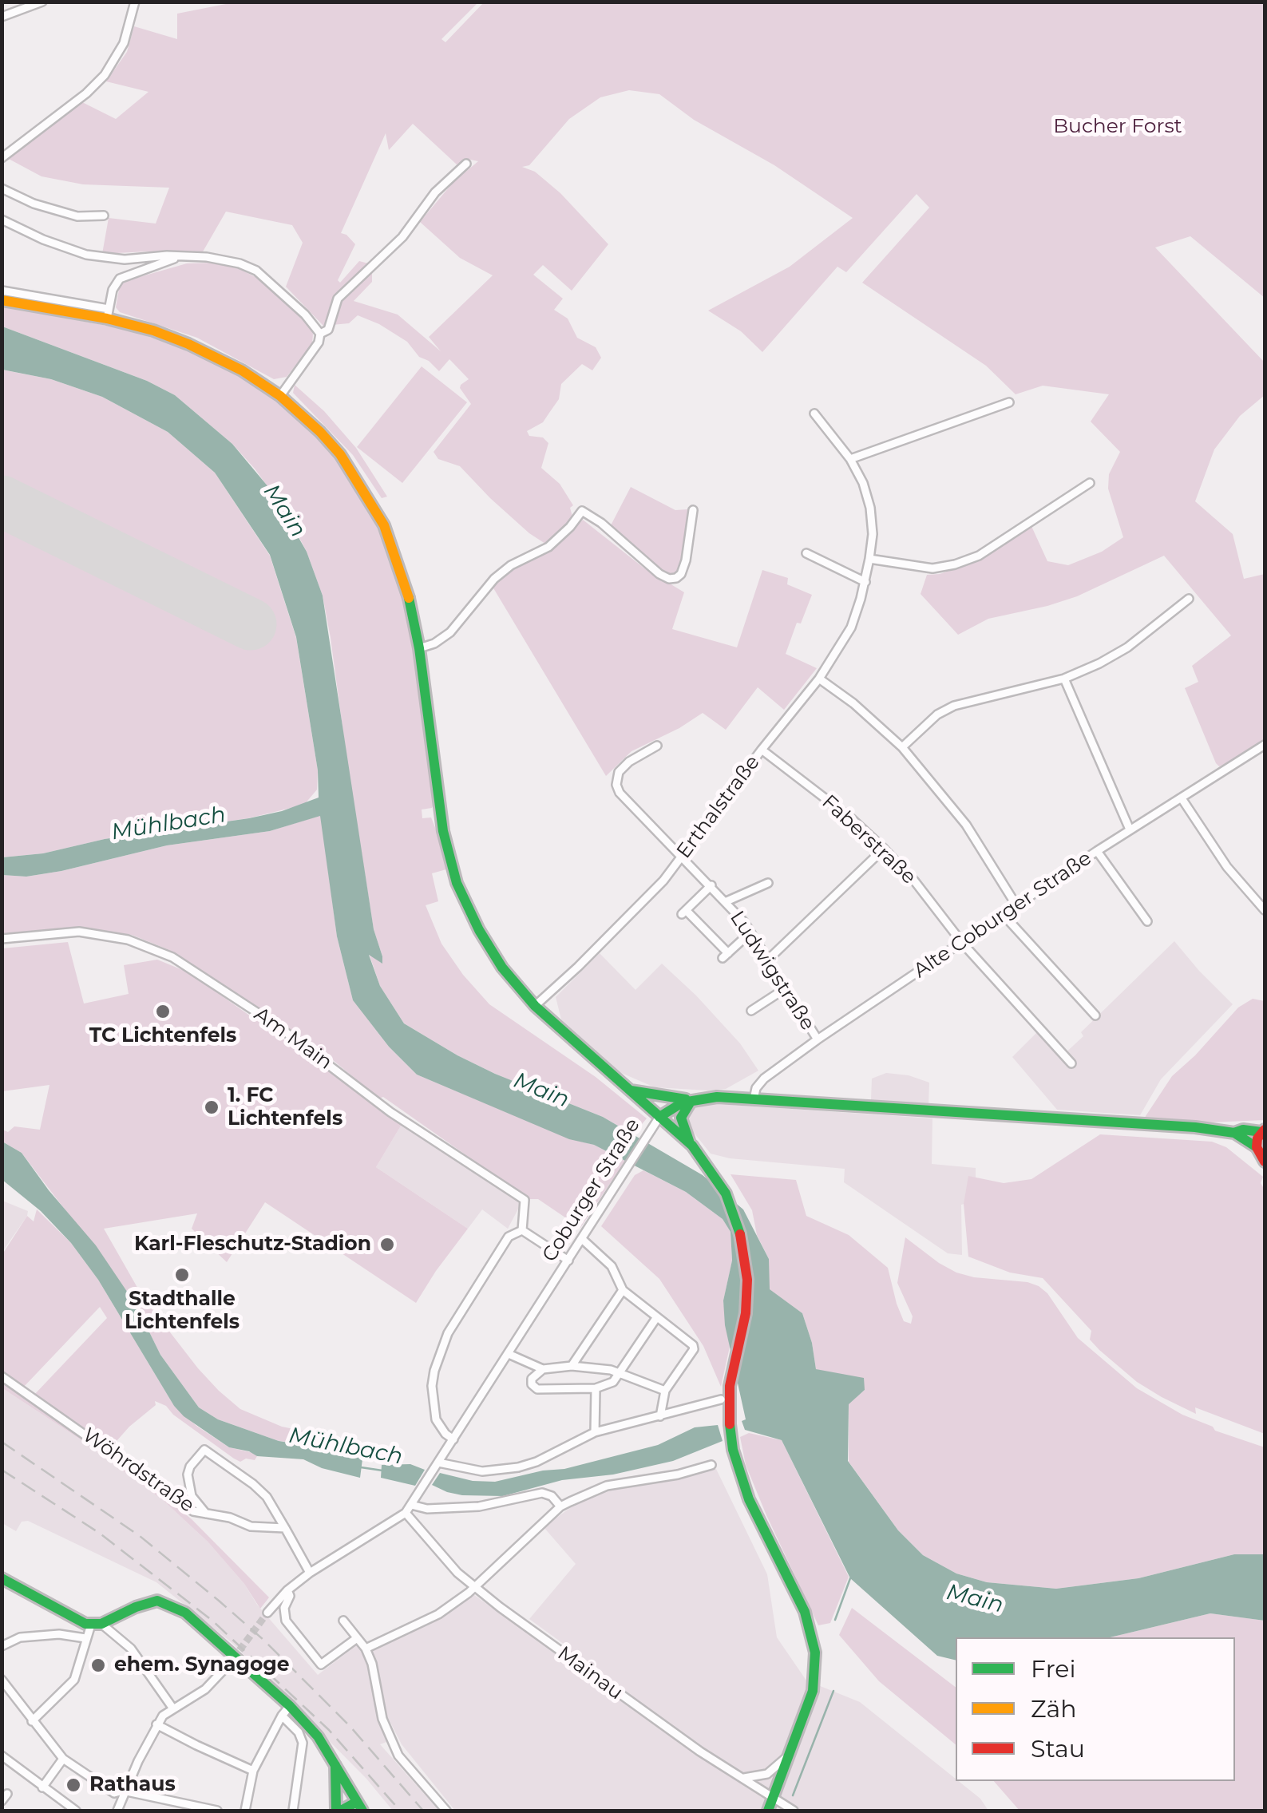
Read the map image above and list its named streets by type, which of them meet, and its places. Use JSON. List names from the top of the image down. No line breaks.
{"streets":{"street":["Erthalstraße","Faberstraße","Alte Coburger Straße","Ludwigstraße","Am Main","Coburger Straße","Wöhrdstraße","Mainau"]},"crossings":[["Erthalstraße","Faberstraße"],["Erthalstraße","Ludwigstraße"],["Faberstraße","Alte Coburger Straße"],["Alte Coburger Straße","Ludwigstraße"],["Alte Coburger Straße","Coburger Straße"],["Coburger Straße","Mainau"]],"water":["Main","Mühlbach"],"parks":["Bucher Forst"],"places":["TC Lichtenfels","1. FC Lichtenfels","Karl-Fleschutz-Stadion","Stadthalle Lichtenfels","ehem. Synagoge","Rathaus"],"legend":["Frei","Zäh","Stau"]}
